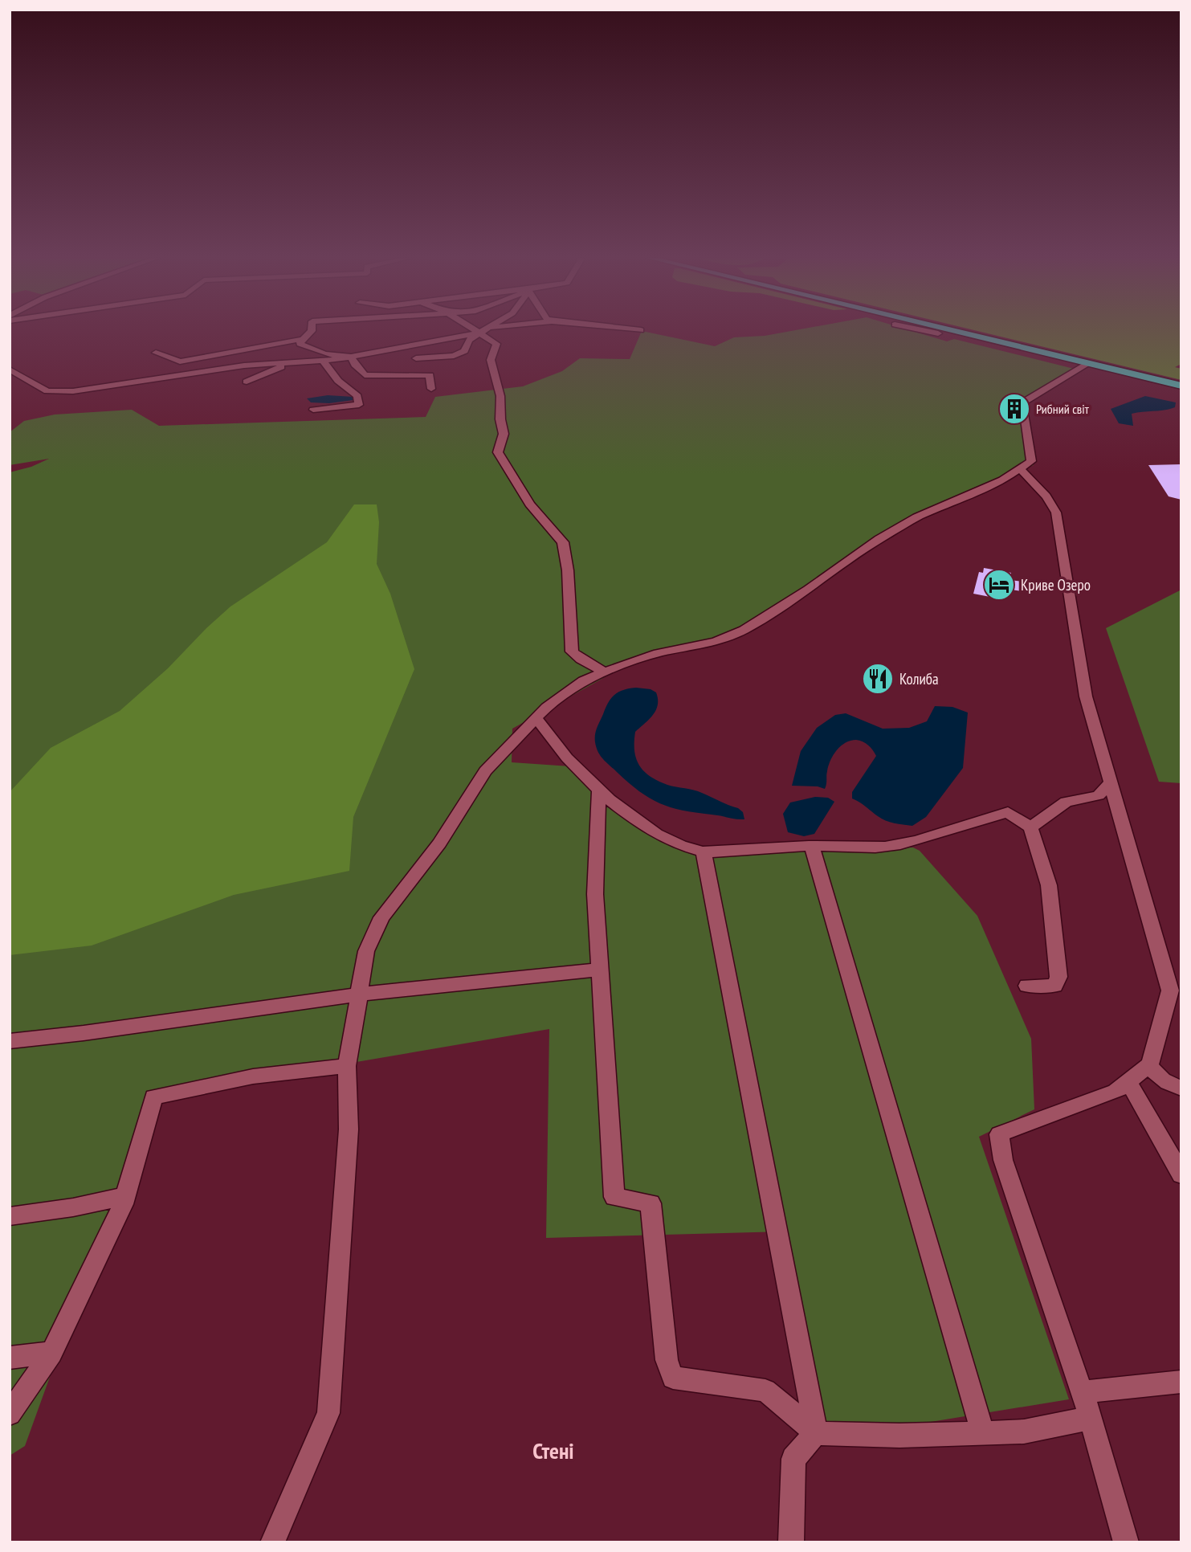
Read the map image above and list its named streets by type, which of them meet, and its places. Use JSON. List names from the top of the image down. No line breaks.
{"districts":["Стені"],"places":{"building":["Рибний світ"],"hotel":["Криве Озеро"],"restaurant":["Колиба"]}}
